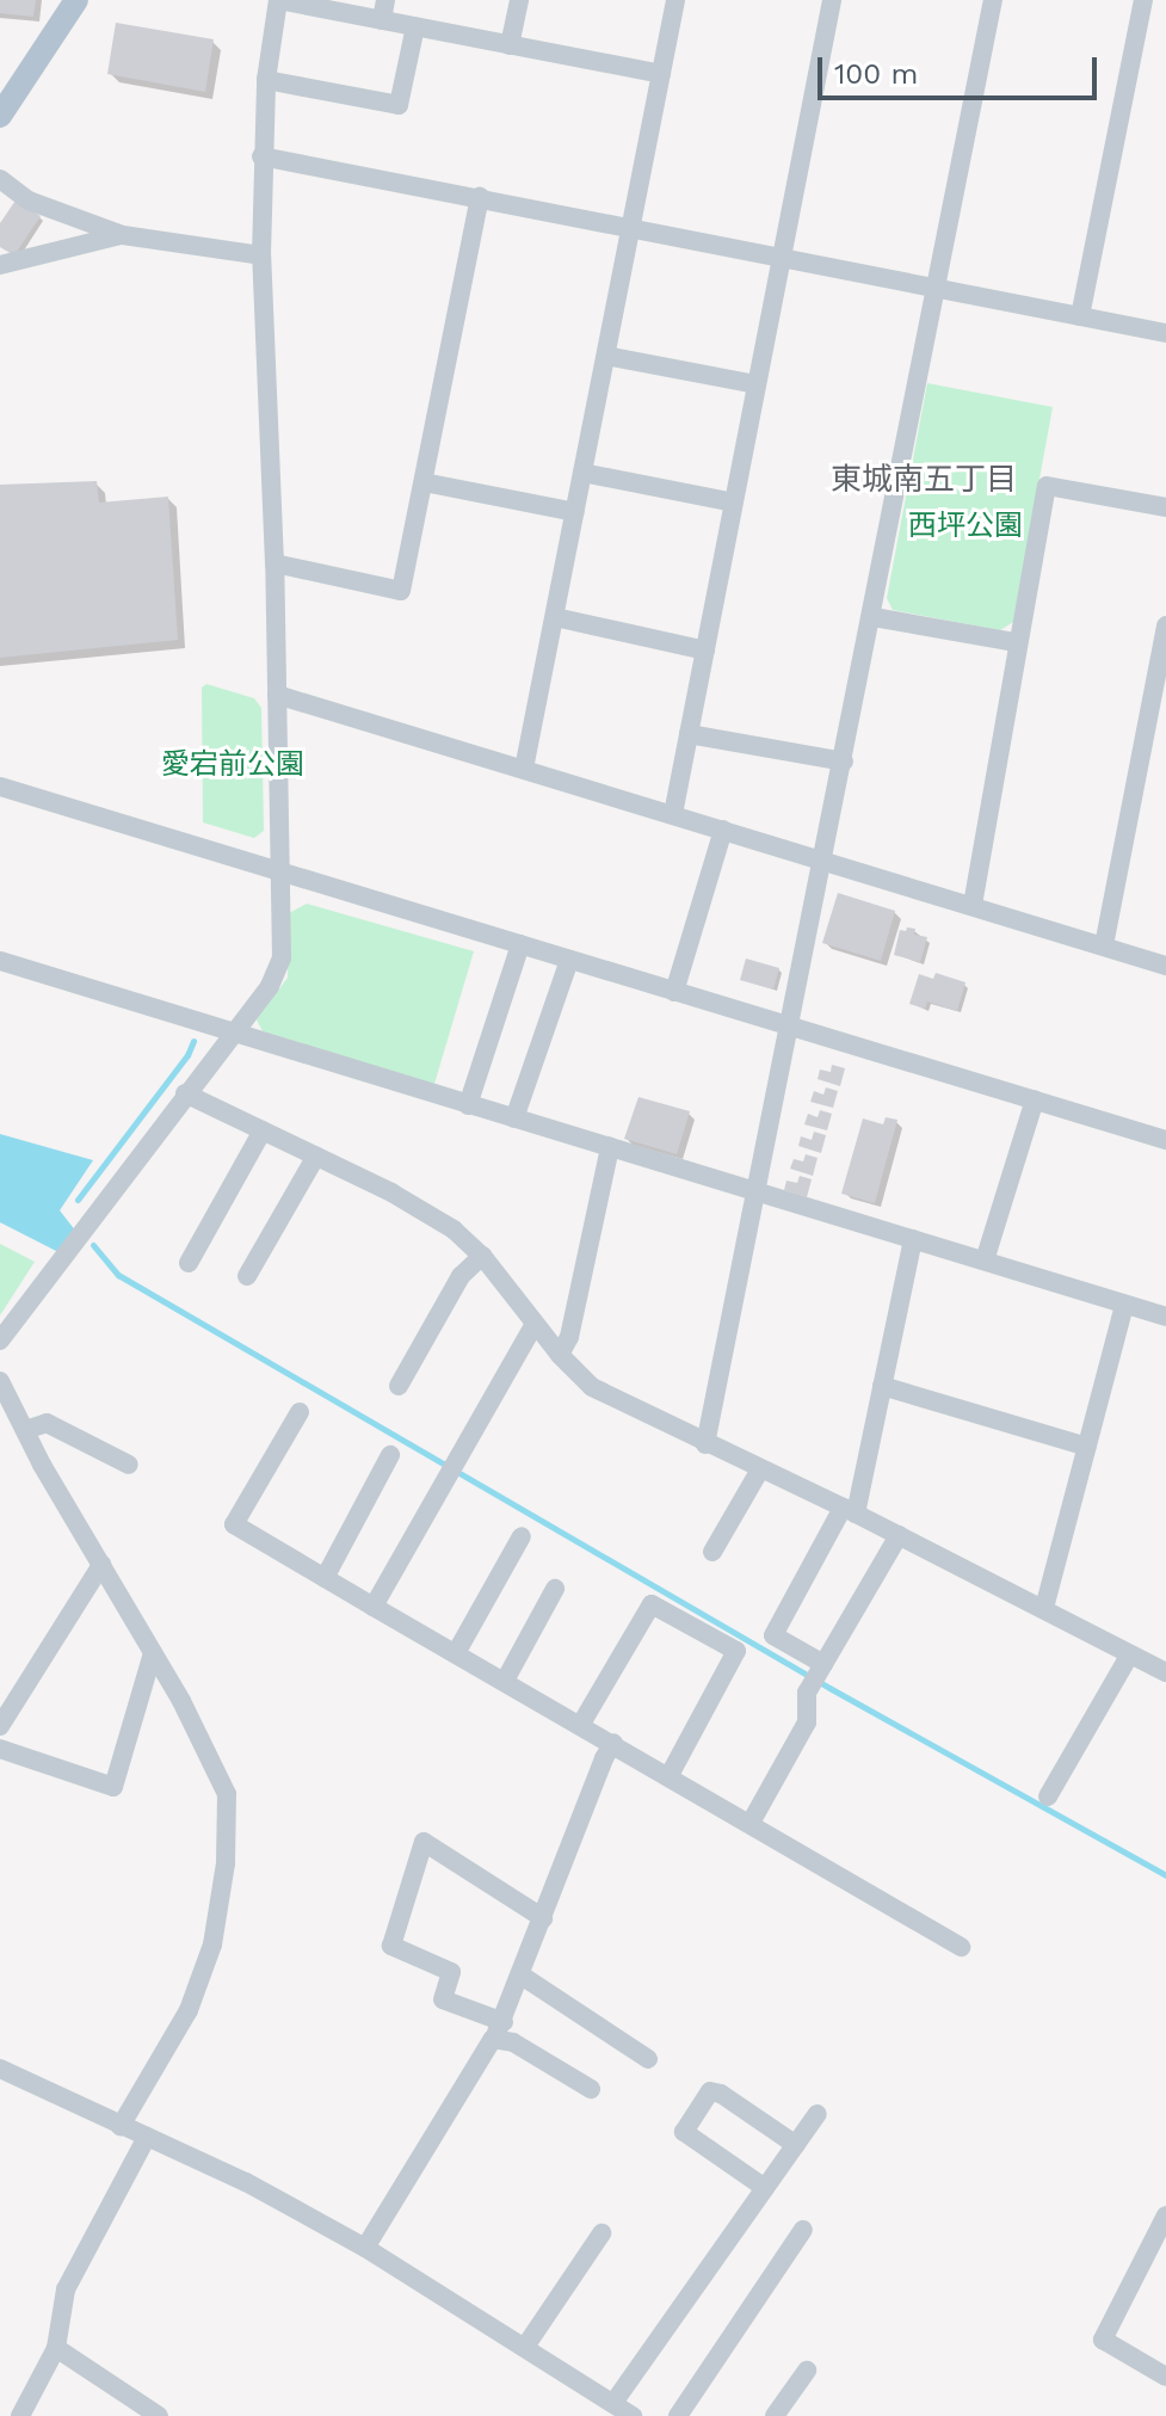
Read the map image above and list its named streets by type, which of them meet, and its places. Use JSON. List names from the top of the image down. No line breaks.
{"districts":["東城南五丁目"],"parks":["西坪公園","愛宕前公園"],"scale_bar":"100 m"}
